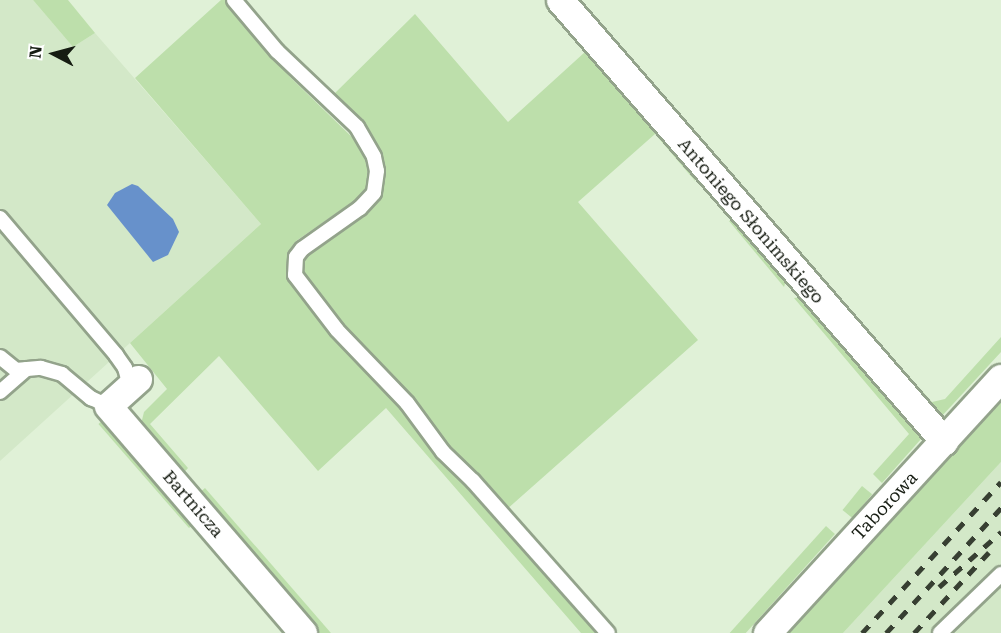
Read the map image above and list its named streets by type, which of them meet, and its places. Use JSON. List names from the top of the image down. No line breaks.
{"streets":{"street":["Antoniego Słonimskiego","Bartnicza","Taborowa"]},"crossings":[["Antoniego Słonimskiego","Taborowa"]],"north":"left"}
